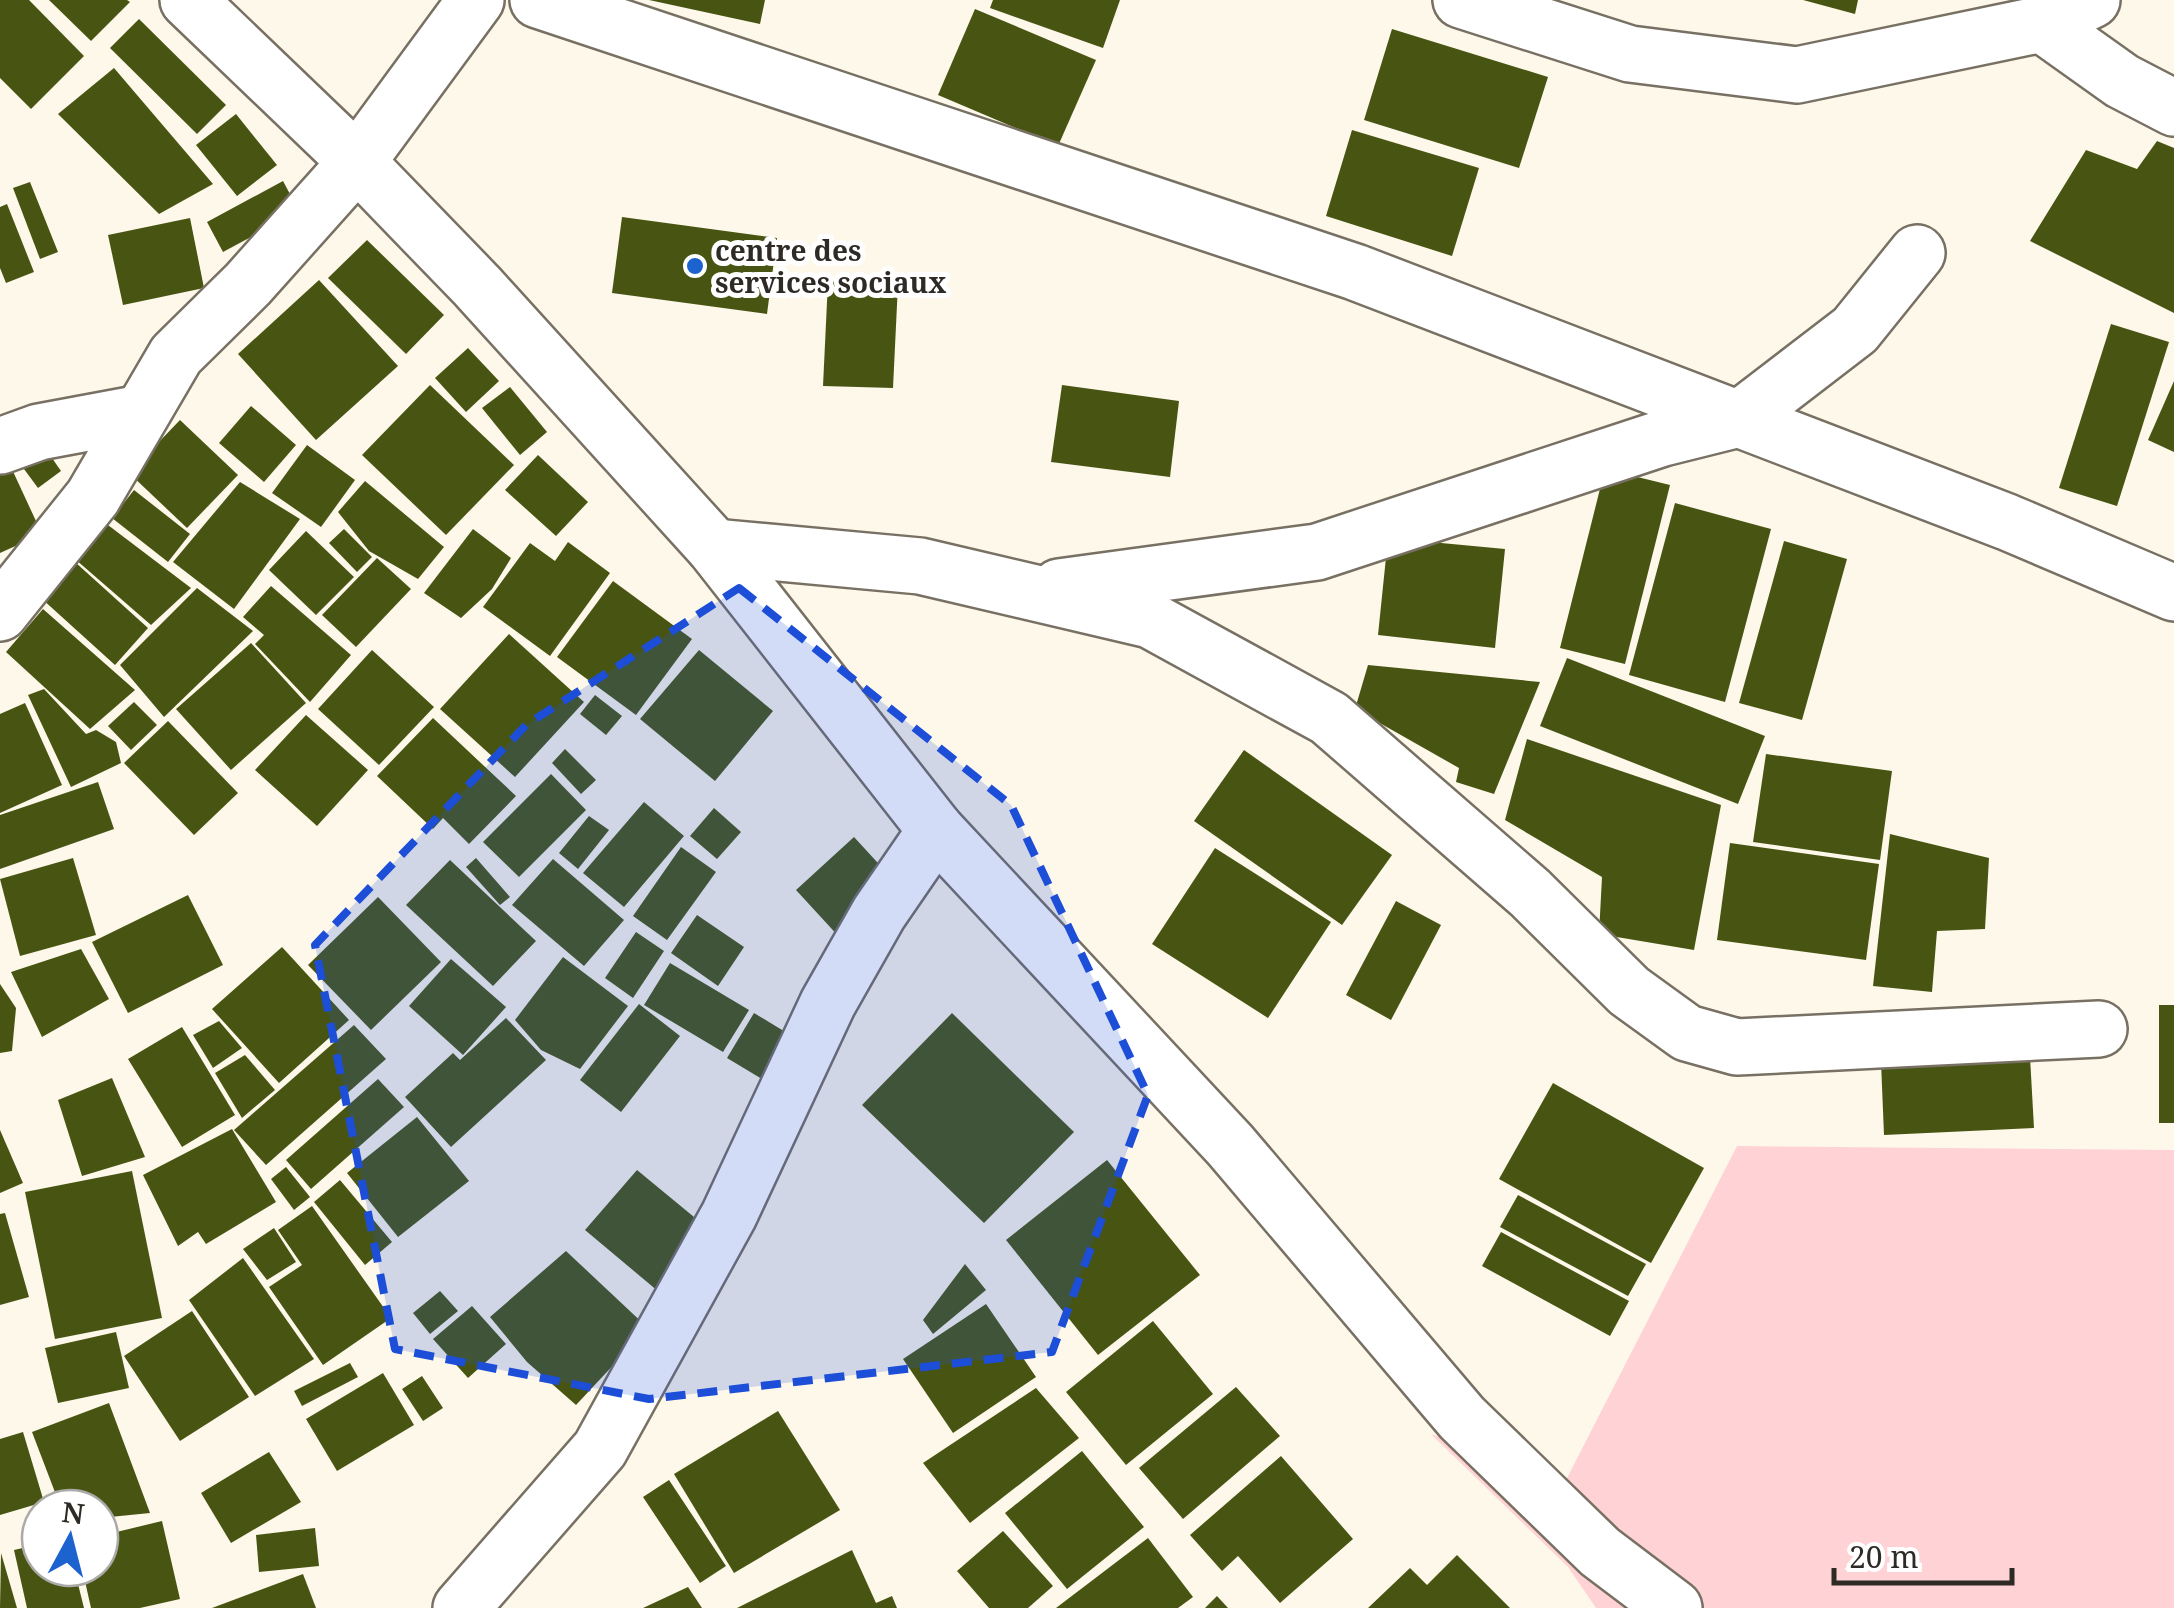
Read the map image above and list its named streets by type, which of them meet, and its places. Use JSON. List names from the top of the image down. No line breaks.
{"places":["centre des services sociaux"],"scale_bar":"20 m","north":"top"}
